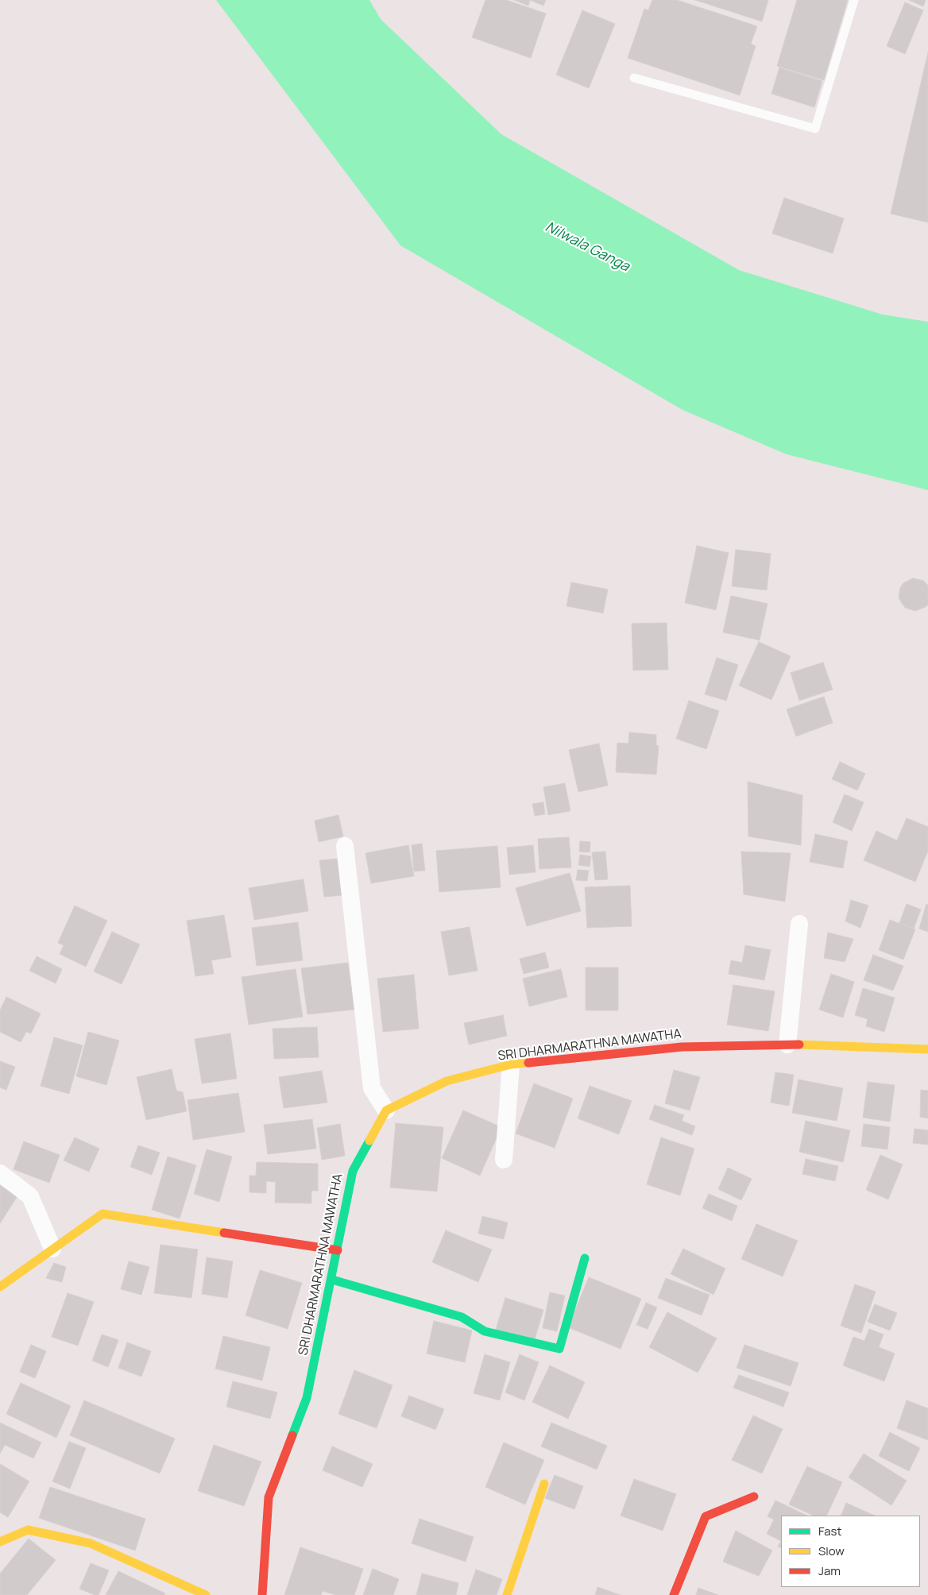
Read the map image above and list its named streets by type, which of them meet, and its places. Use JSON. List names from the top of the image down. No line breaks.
{"streets":{"street":["SRI DHARMARATHNA MAWATHA"]},"water":["Nilwala Ganga"],"legend":["Fast","Slow","Jam"]}
